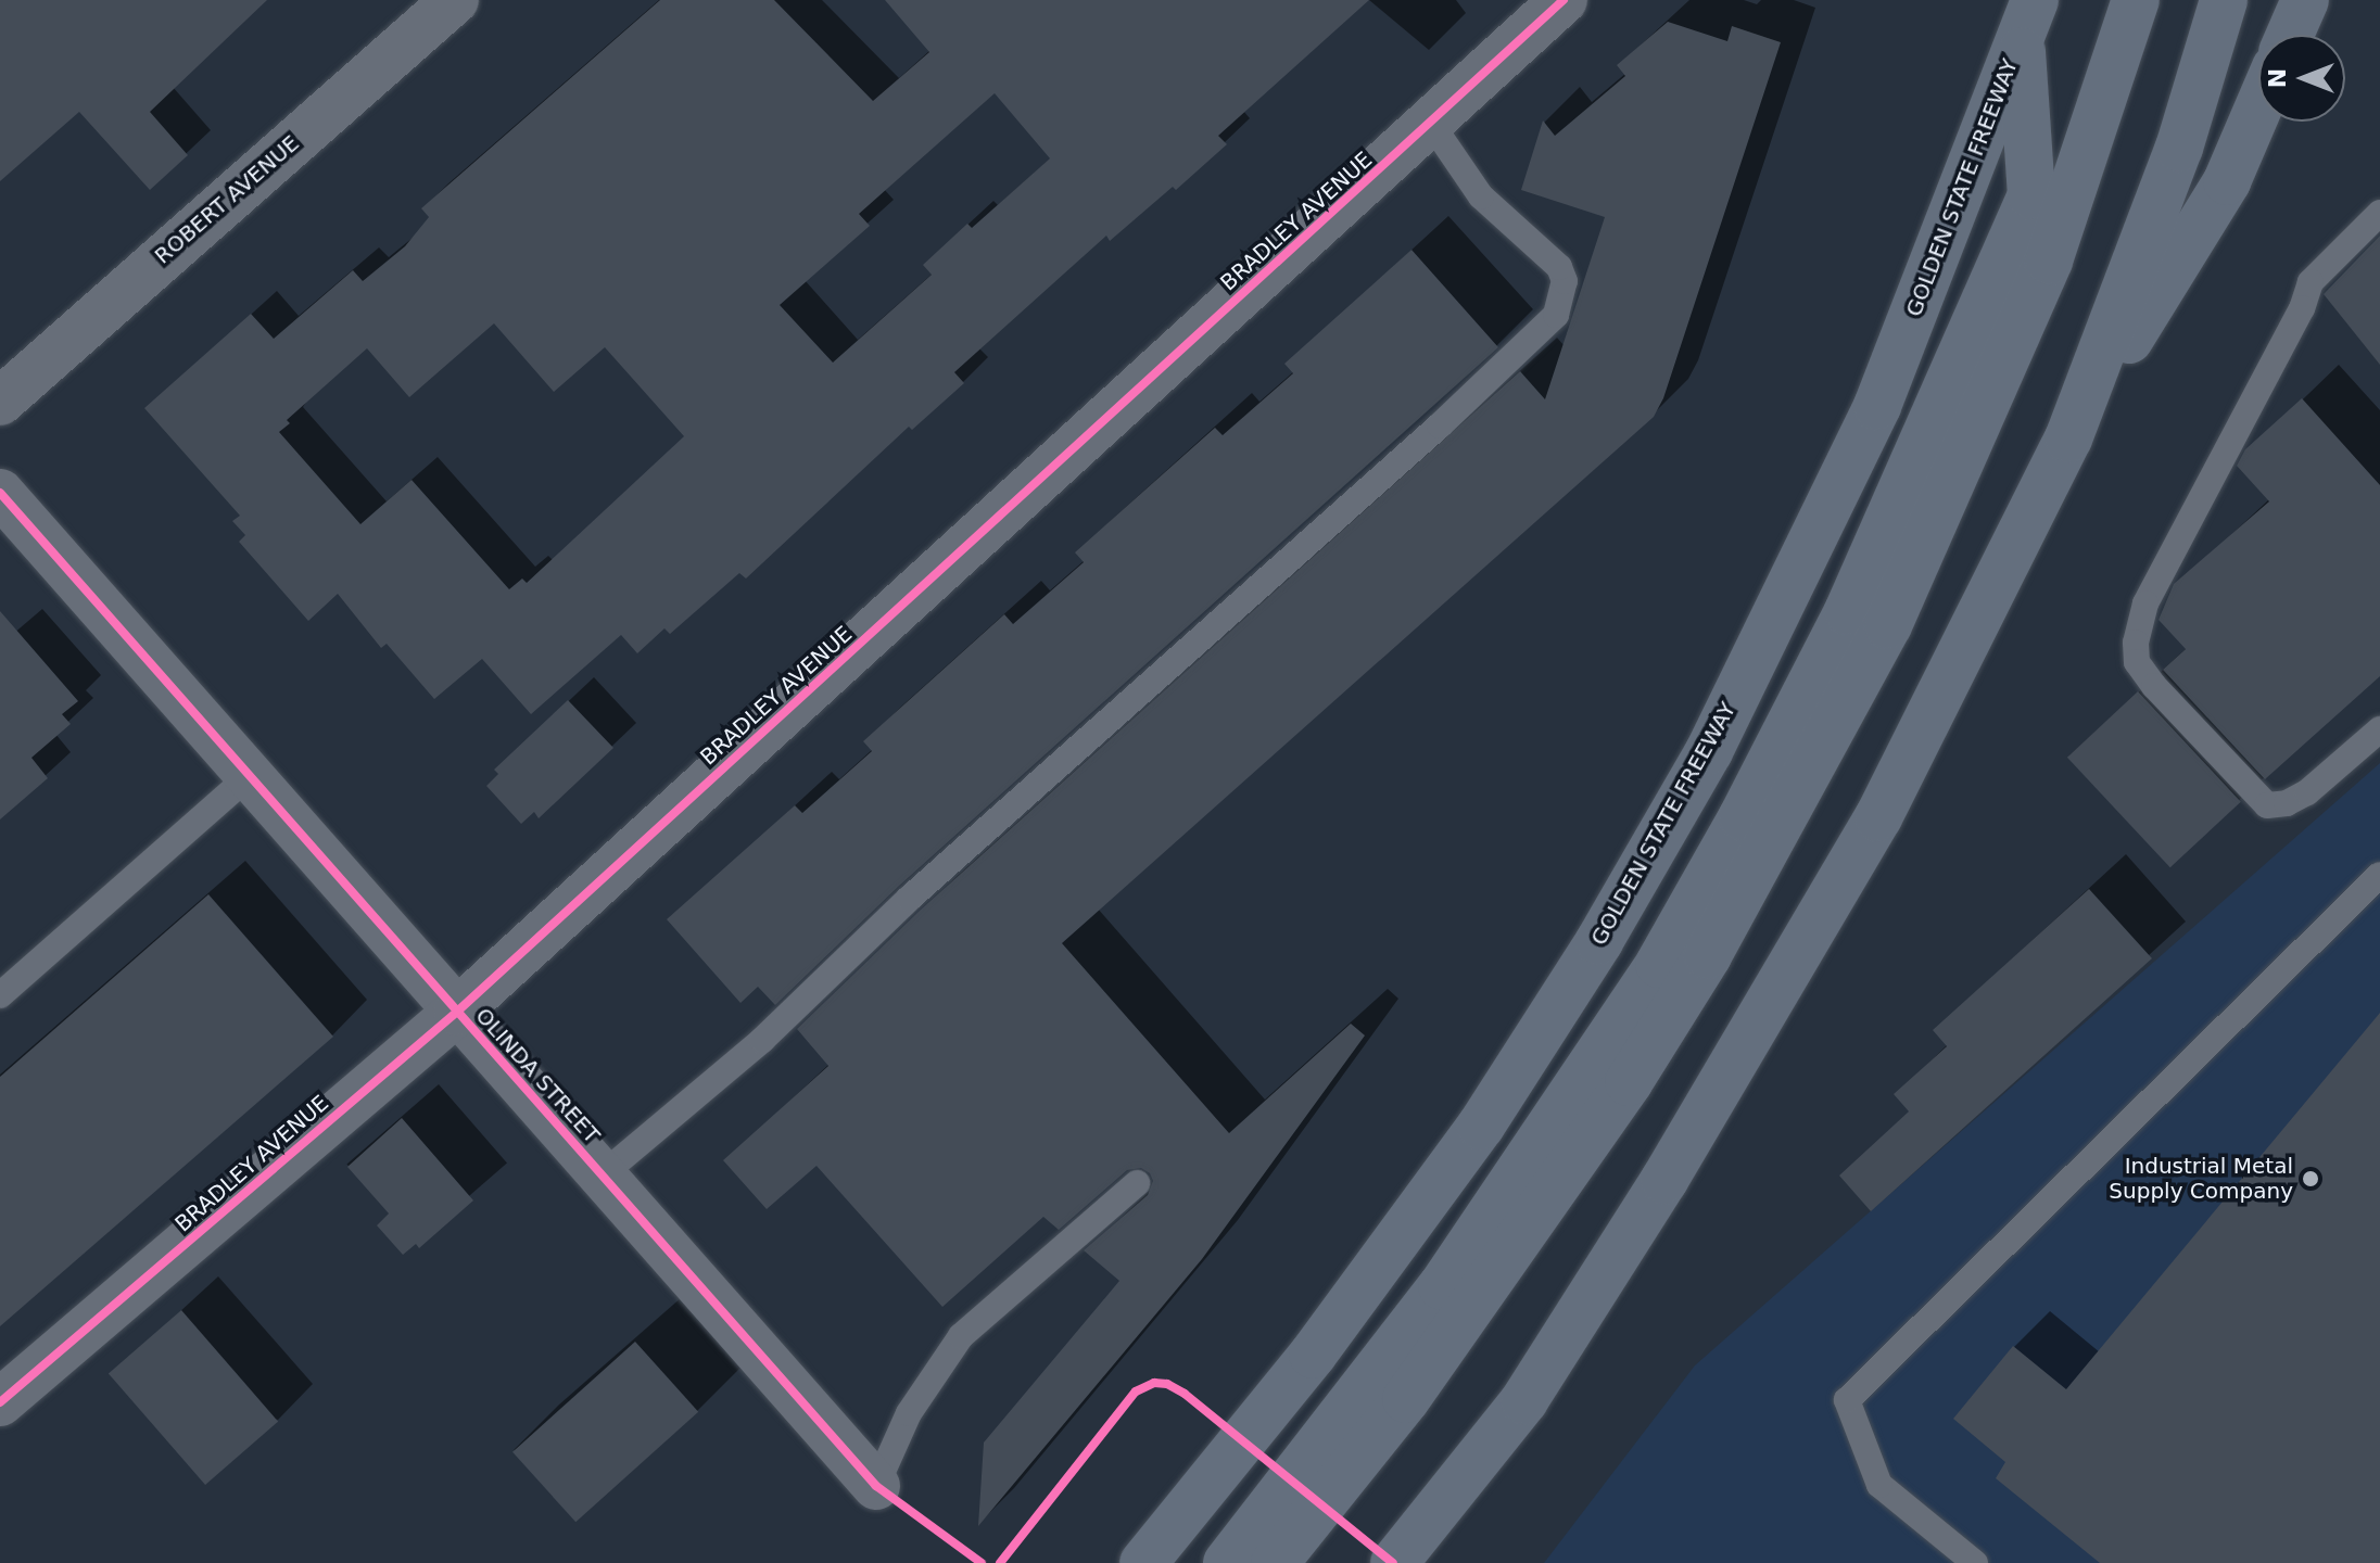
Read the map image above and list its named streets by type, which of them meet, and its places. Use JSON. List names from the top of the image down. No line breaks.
{"streets":{"highway":["GOLDEN STATE FREEWAY"],"street":["ROBERT AVENUE","BRADLEY AVENUE","OLINDA STREET"]},"crossings":[["BRADLEY AVENUE","OLINDA STREET"]],"places":["Industrial Metal Supply Company"],"north":"left"}
